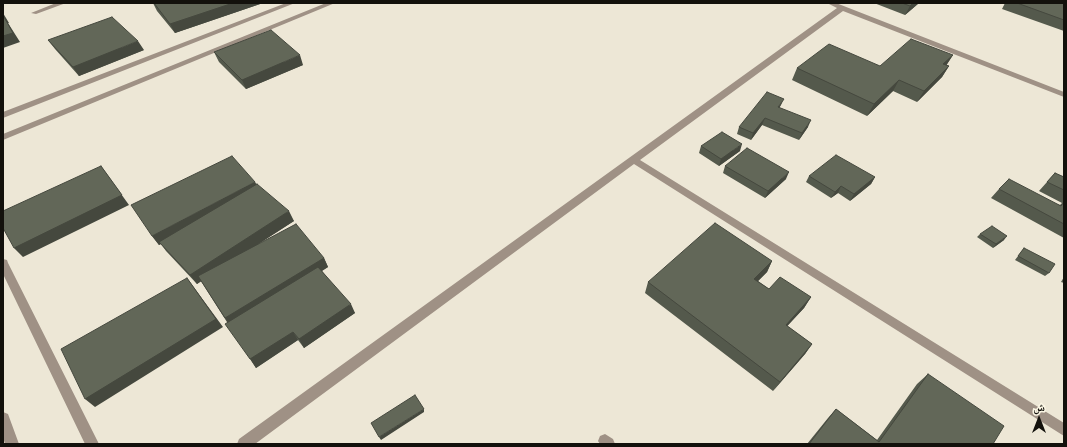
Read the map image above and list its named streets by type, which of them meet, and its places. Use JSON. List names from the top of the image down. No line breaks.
{"north":"top"}
